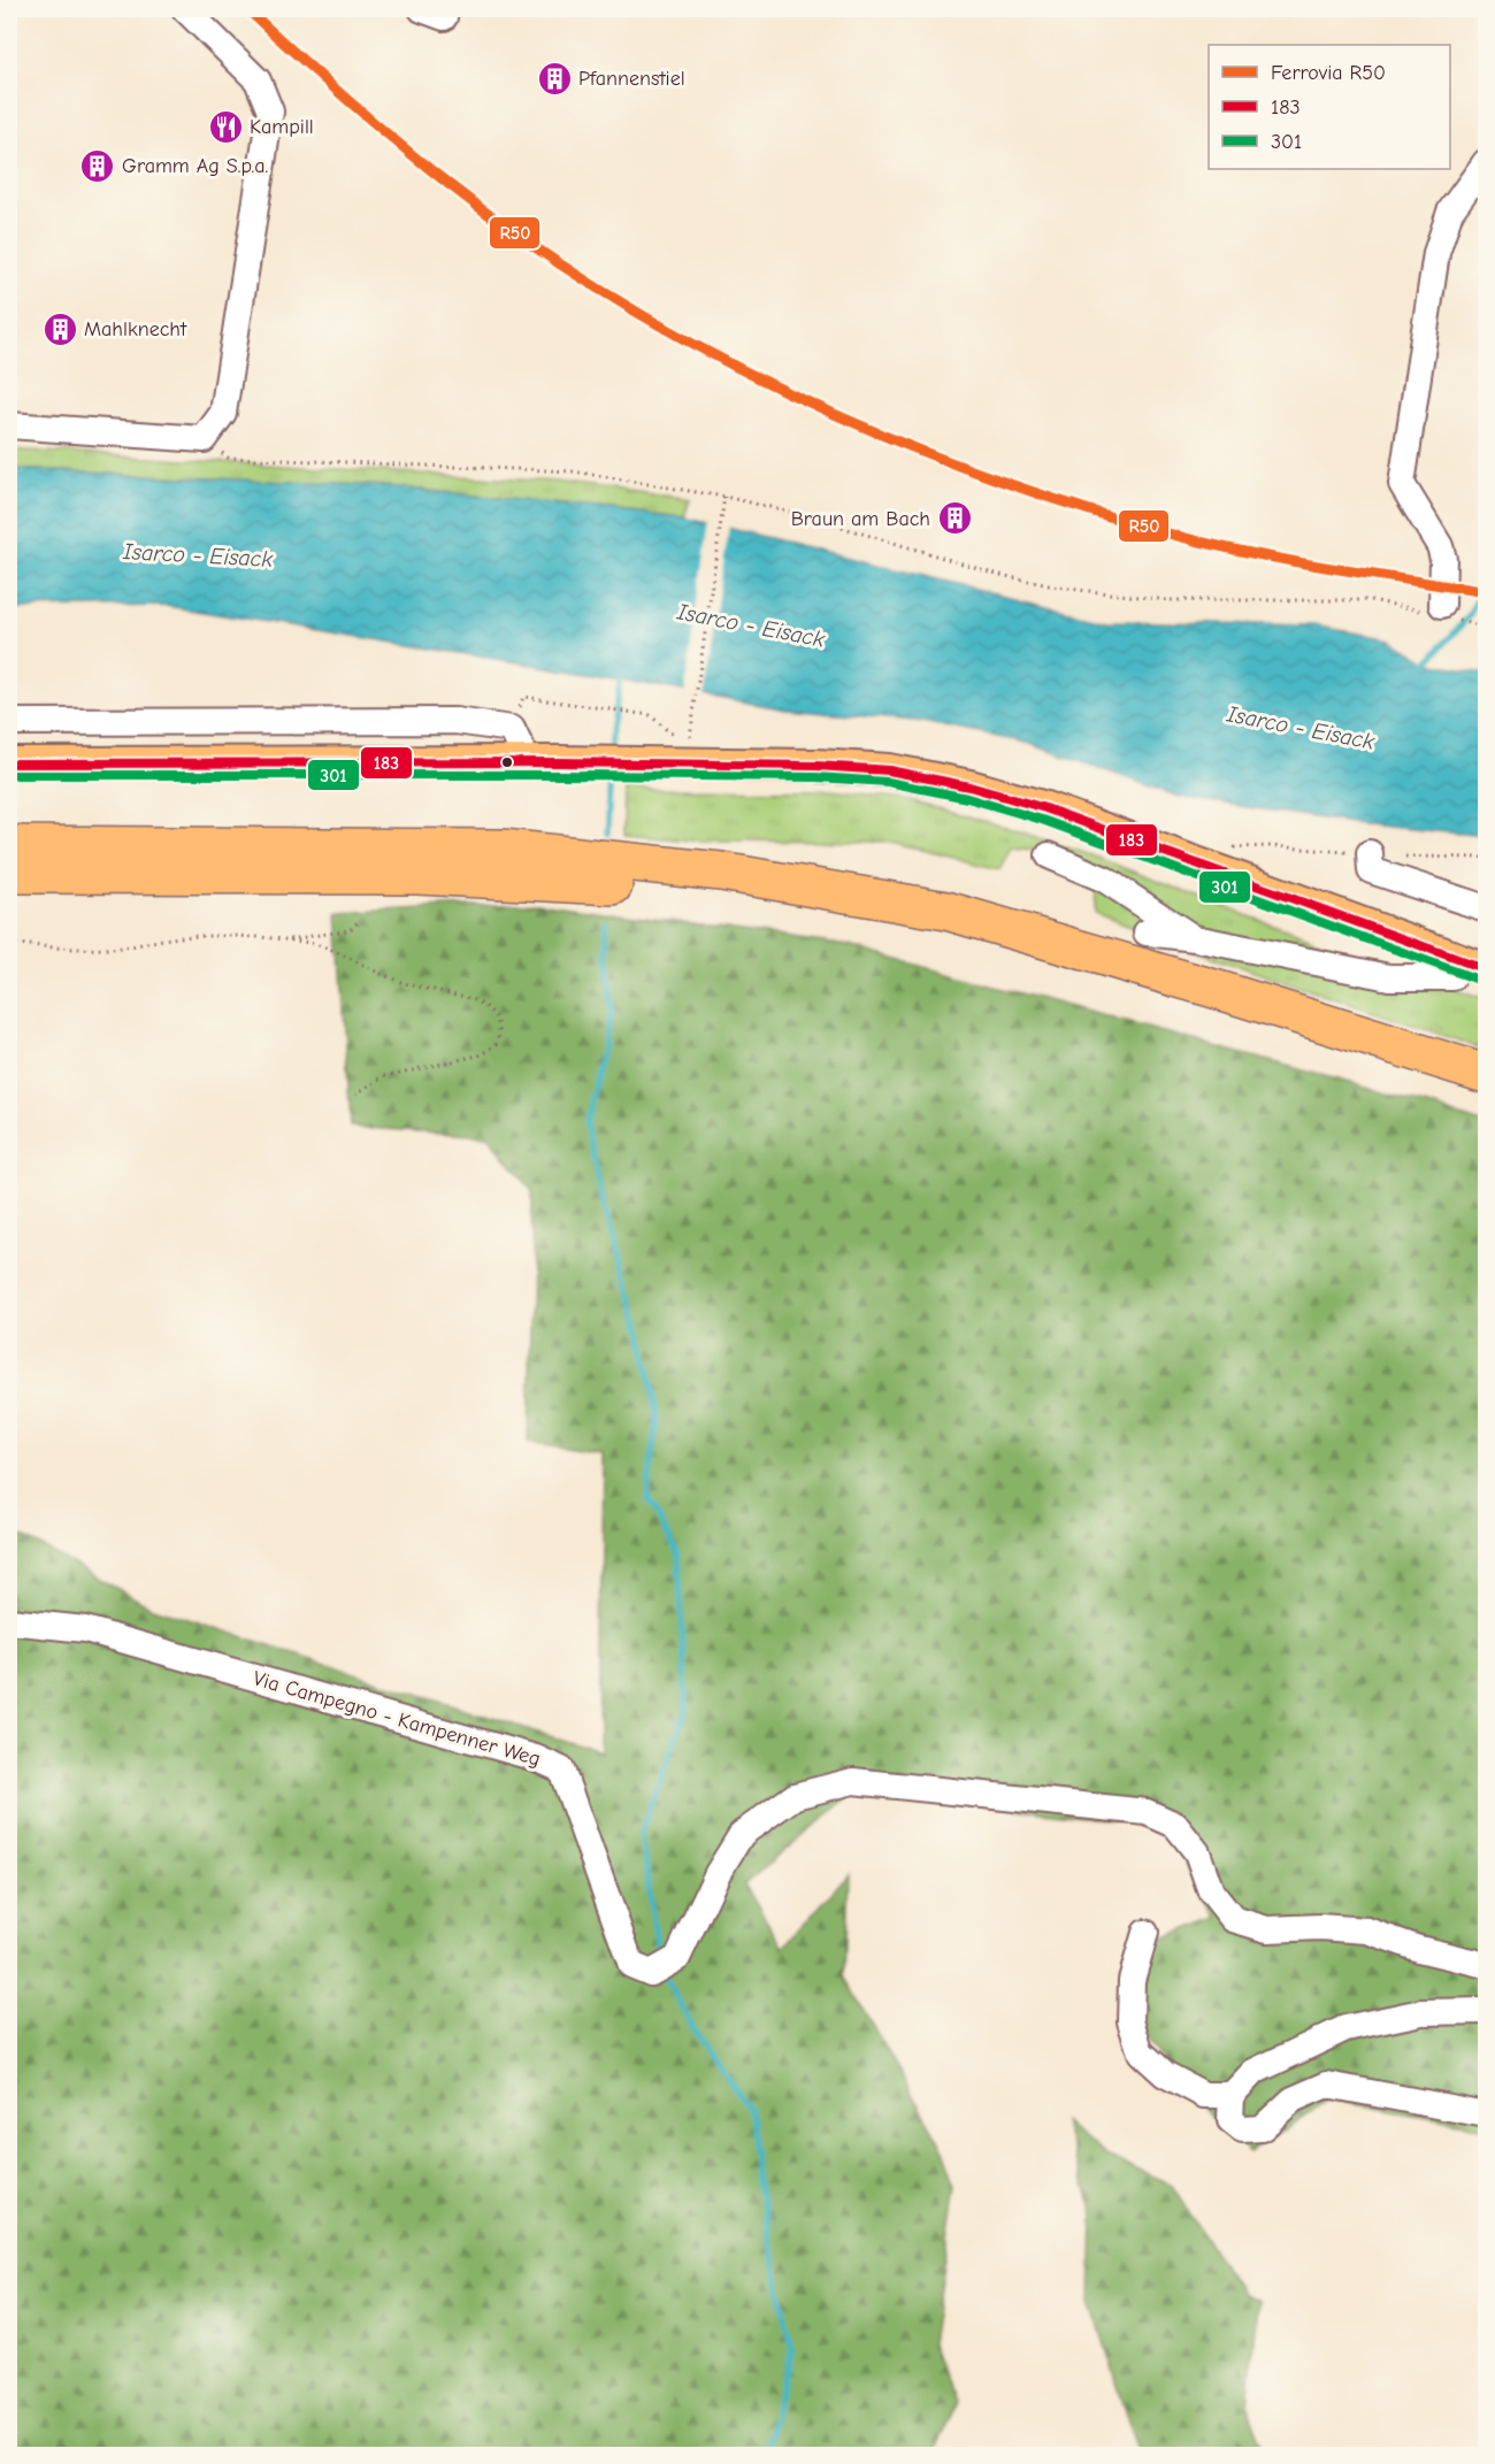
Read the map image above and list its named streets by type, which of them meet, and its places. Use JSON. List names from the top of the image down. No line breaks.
{"streets":{"street":["Via Campegno - Kampenner Weg"]},"water":["Isarco - Eisack"],"places":{"building":["Pfannenstiel","Gramm Ag S.p.a.","Mahlknecht","Braun am Bach"],"restaurant":["Kampill"]},"lines":["rail line R50","transit line 183","transit line 301"],"legend":["Ferrovia R50","183","301"]}
